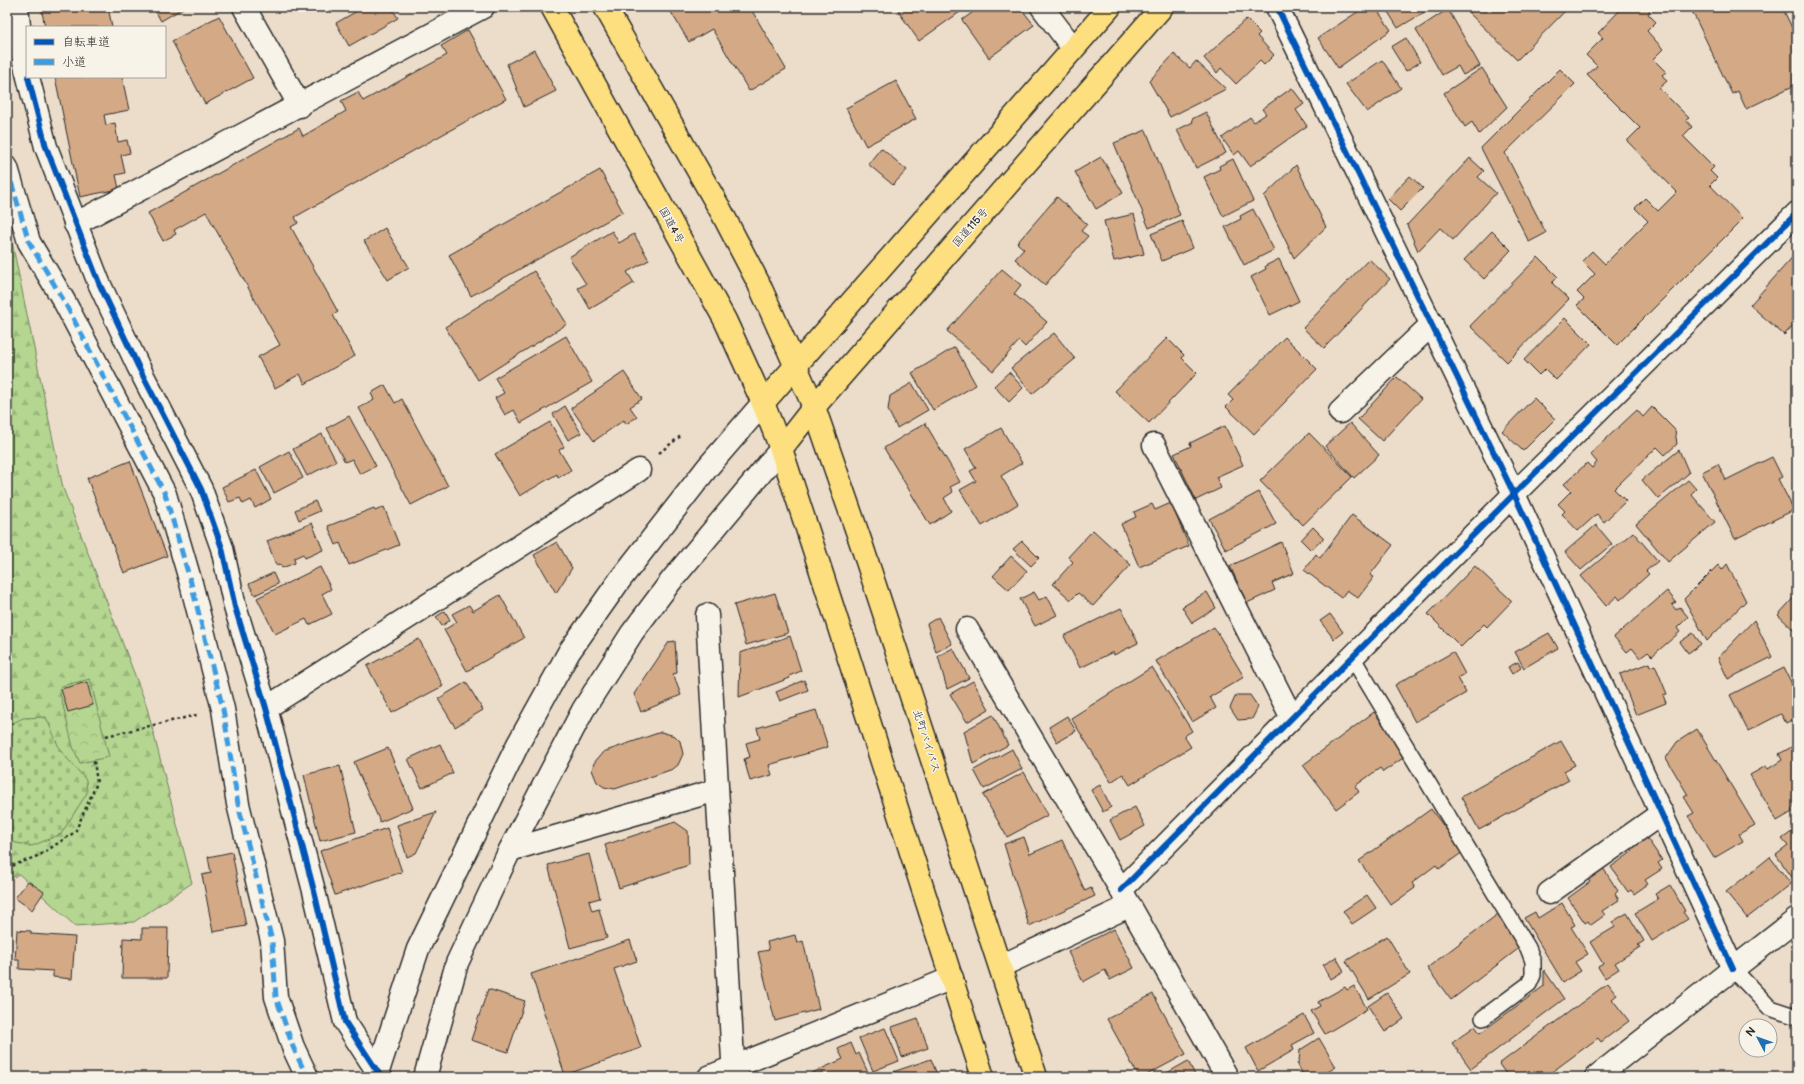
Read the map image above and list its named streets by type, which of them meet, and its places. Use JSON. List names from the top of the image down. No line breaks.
{"streets":{"highway":["国道4号","国道115号","北町バイパス"]},"crossings":[["国道4号","国道115号"],["国道115号","北町バイパス"]],"legend":["自転車道","小道"],"north":"top left"}
